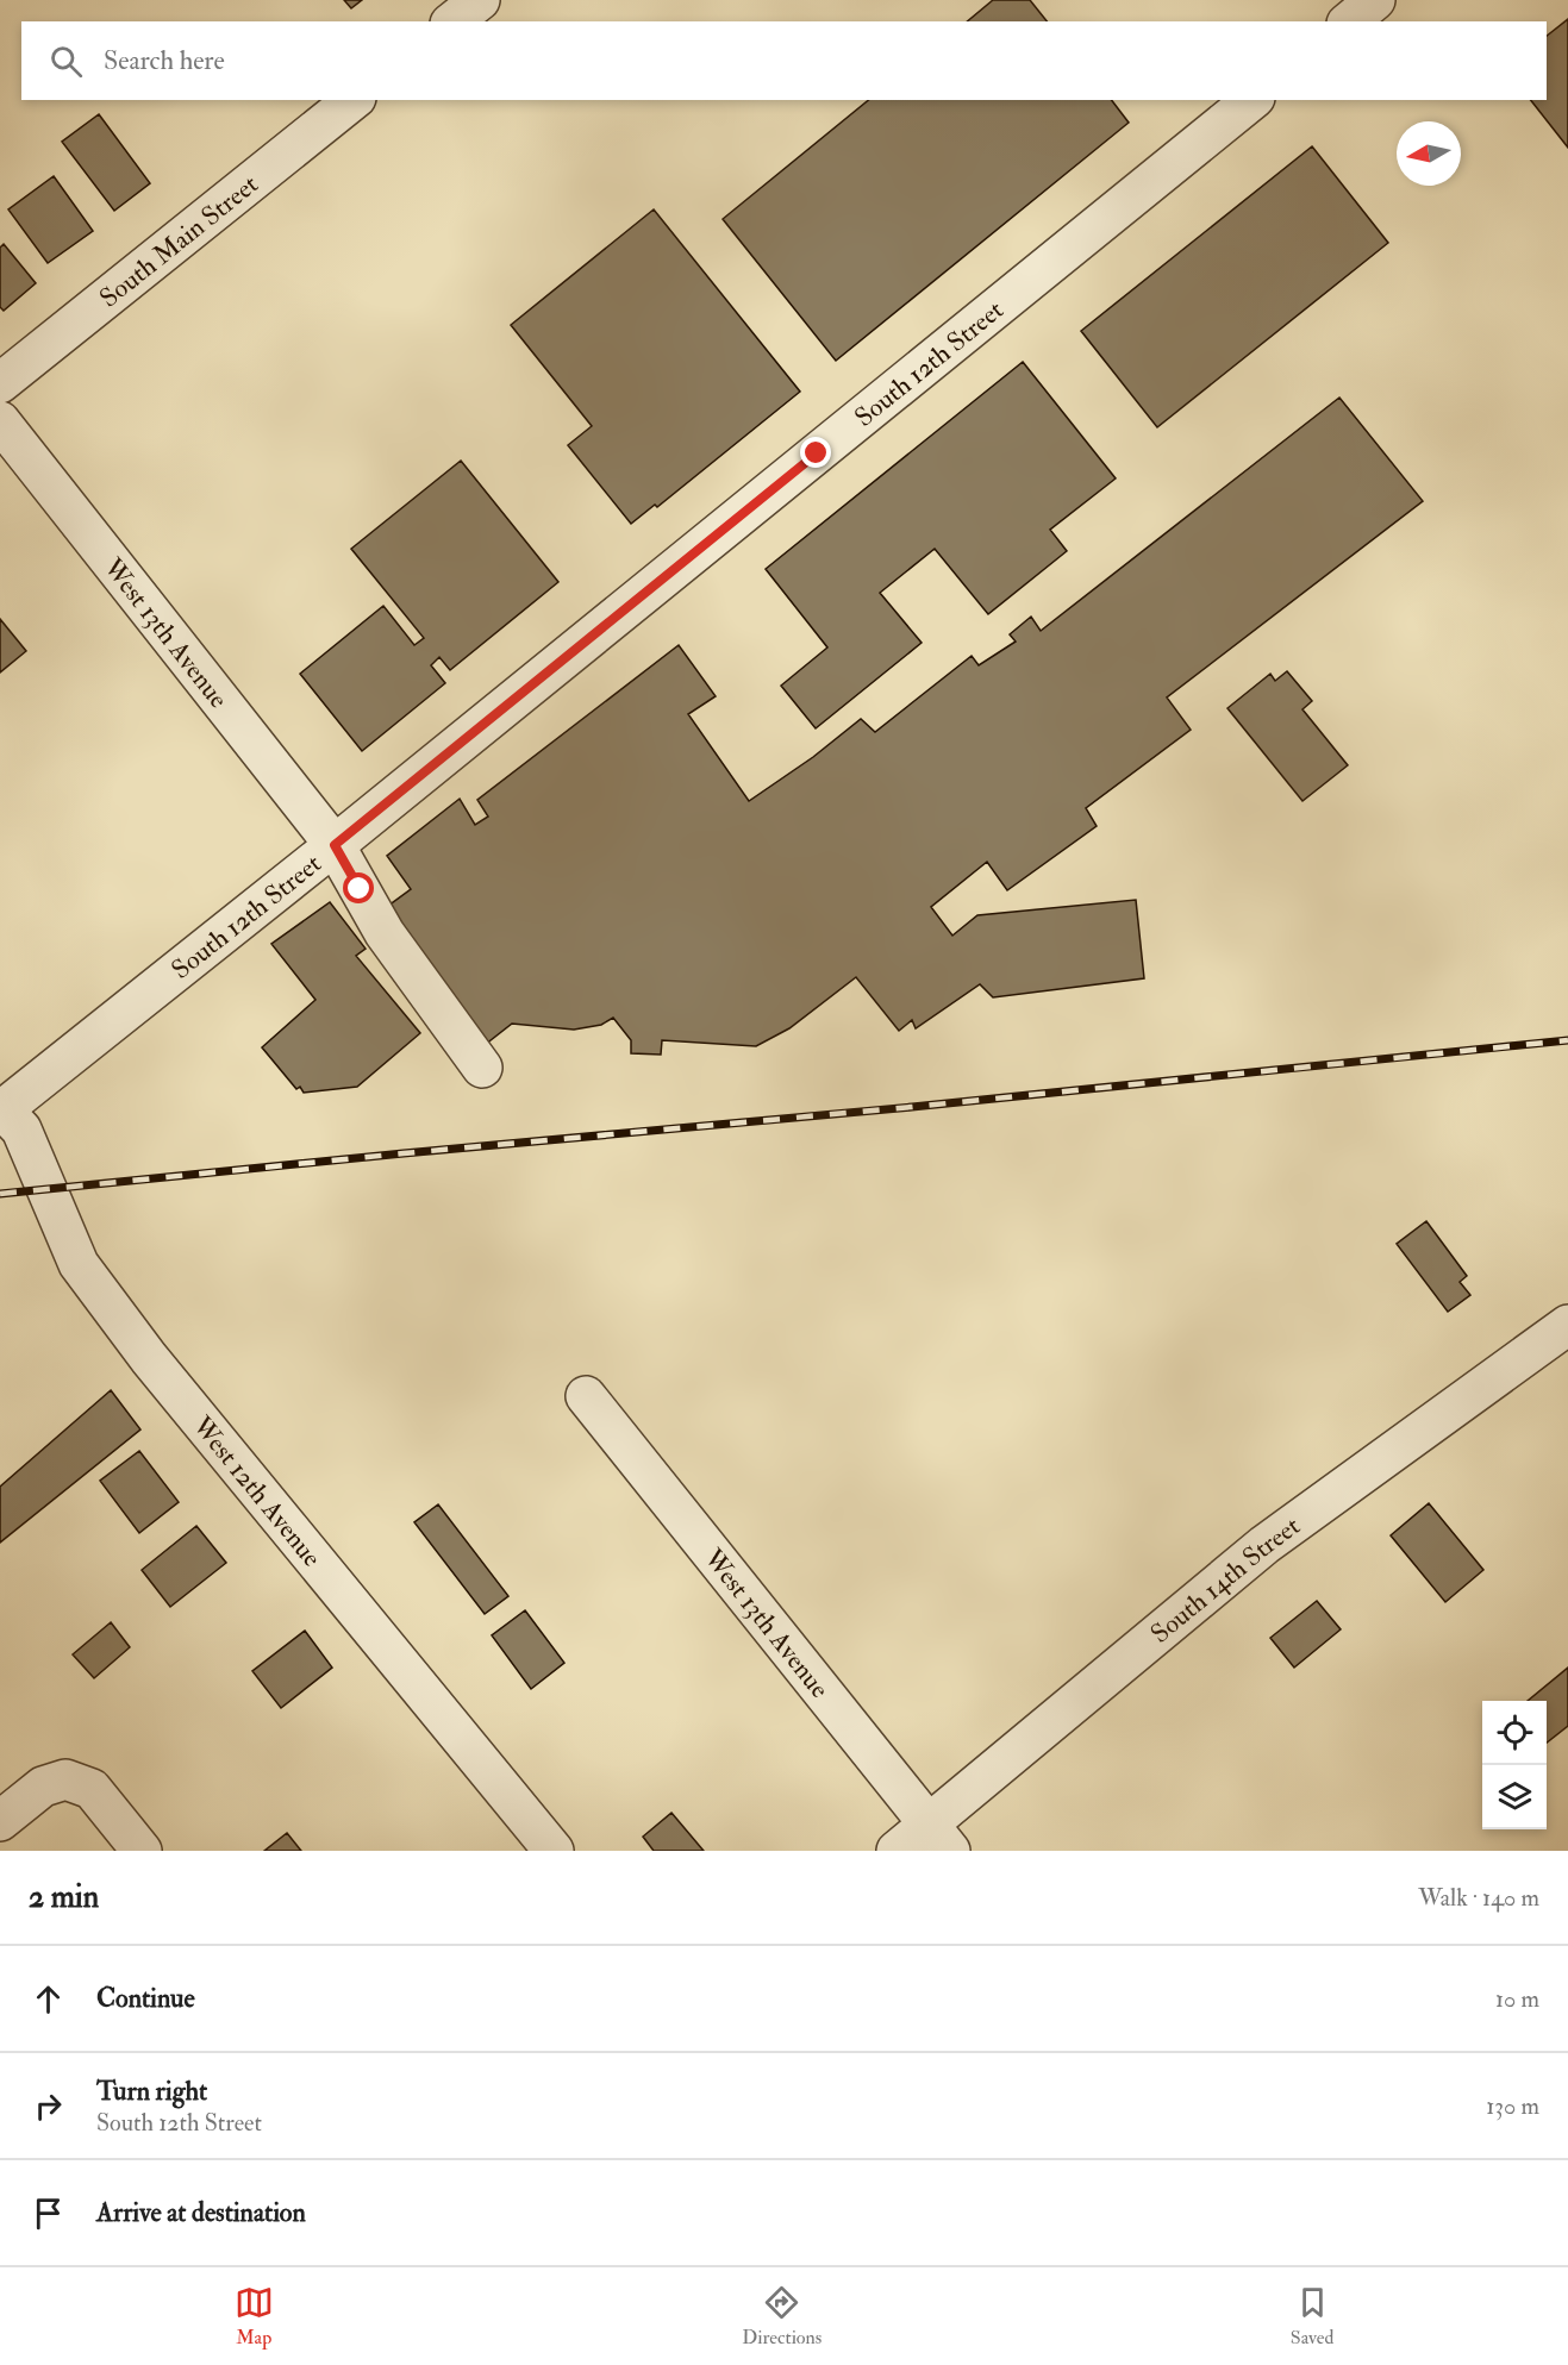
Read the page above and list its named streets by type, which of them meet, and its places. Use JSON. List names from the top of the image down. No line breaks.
{"streets":{"street":["South Main Street","South 12th Street","West 13th Avenue","West 12th Avenue","South 14th Street"]},"crossings":[["South 12th Street","West 13th Avenue"],["South 12th Street","West 12th Avenue"],["West 13th Avenue","South 14th Street"]],"north":"left","page":{"search":"Search here","heading":["2 min","Walk · 140 m"],"list":[["Continue","10 m"],["Turn right","South 12th Street","130 m"],"Arrive at destination"],"nav":["Map","Directions","Saved"]}}
